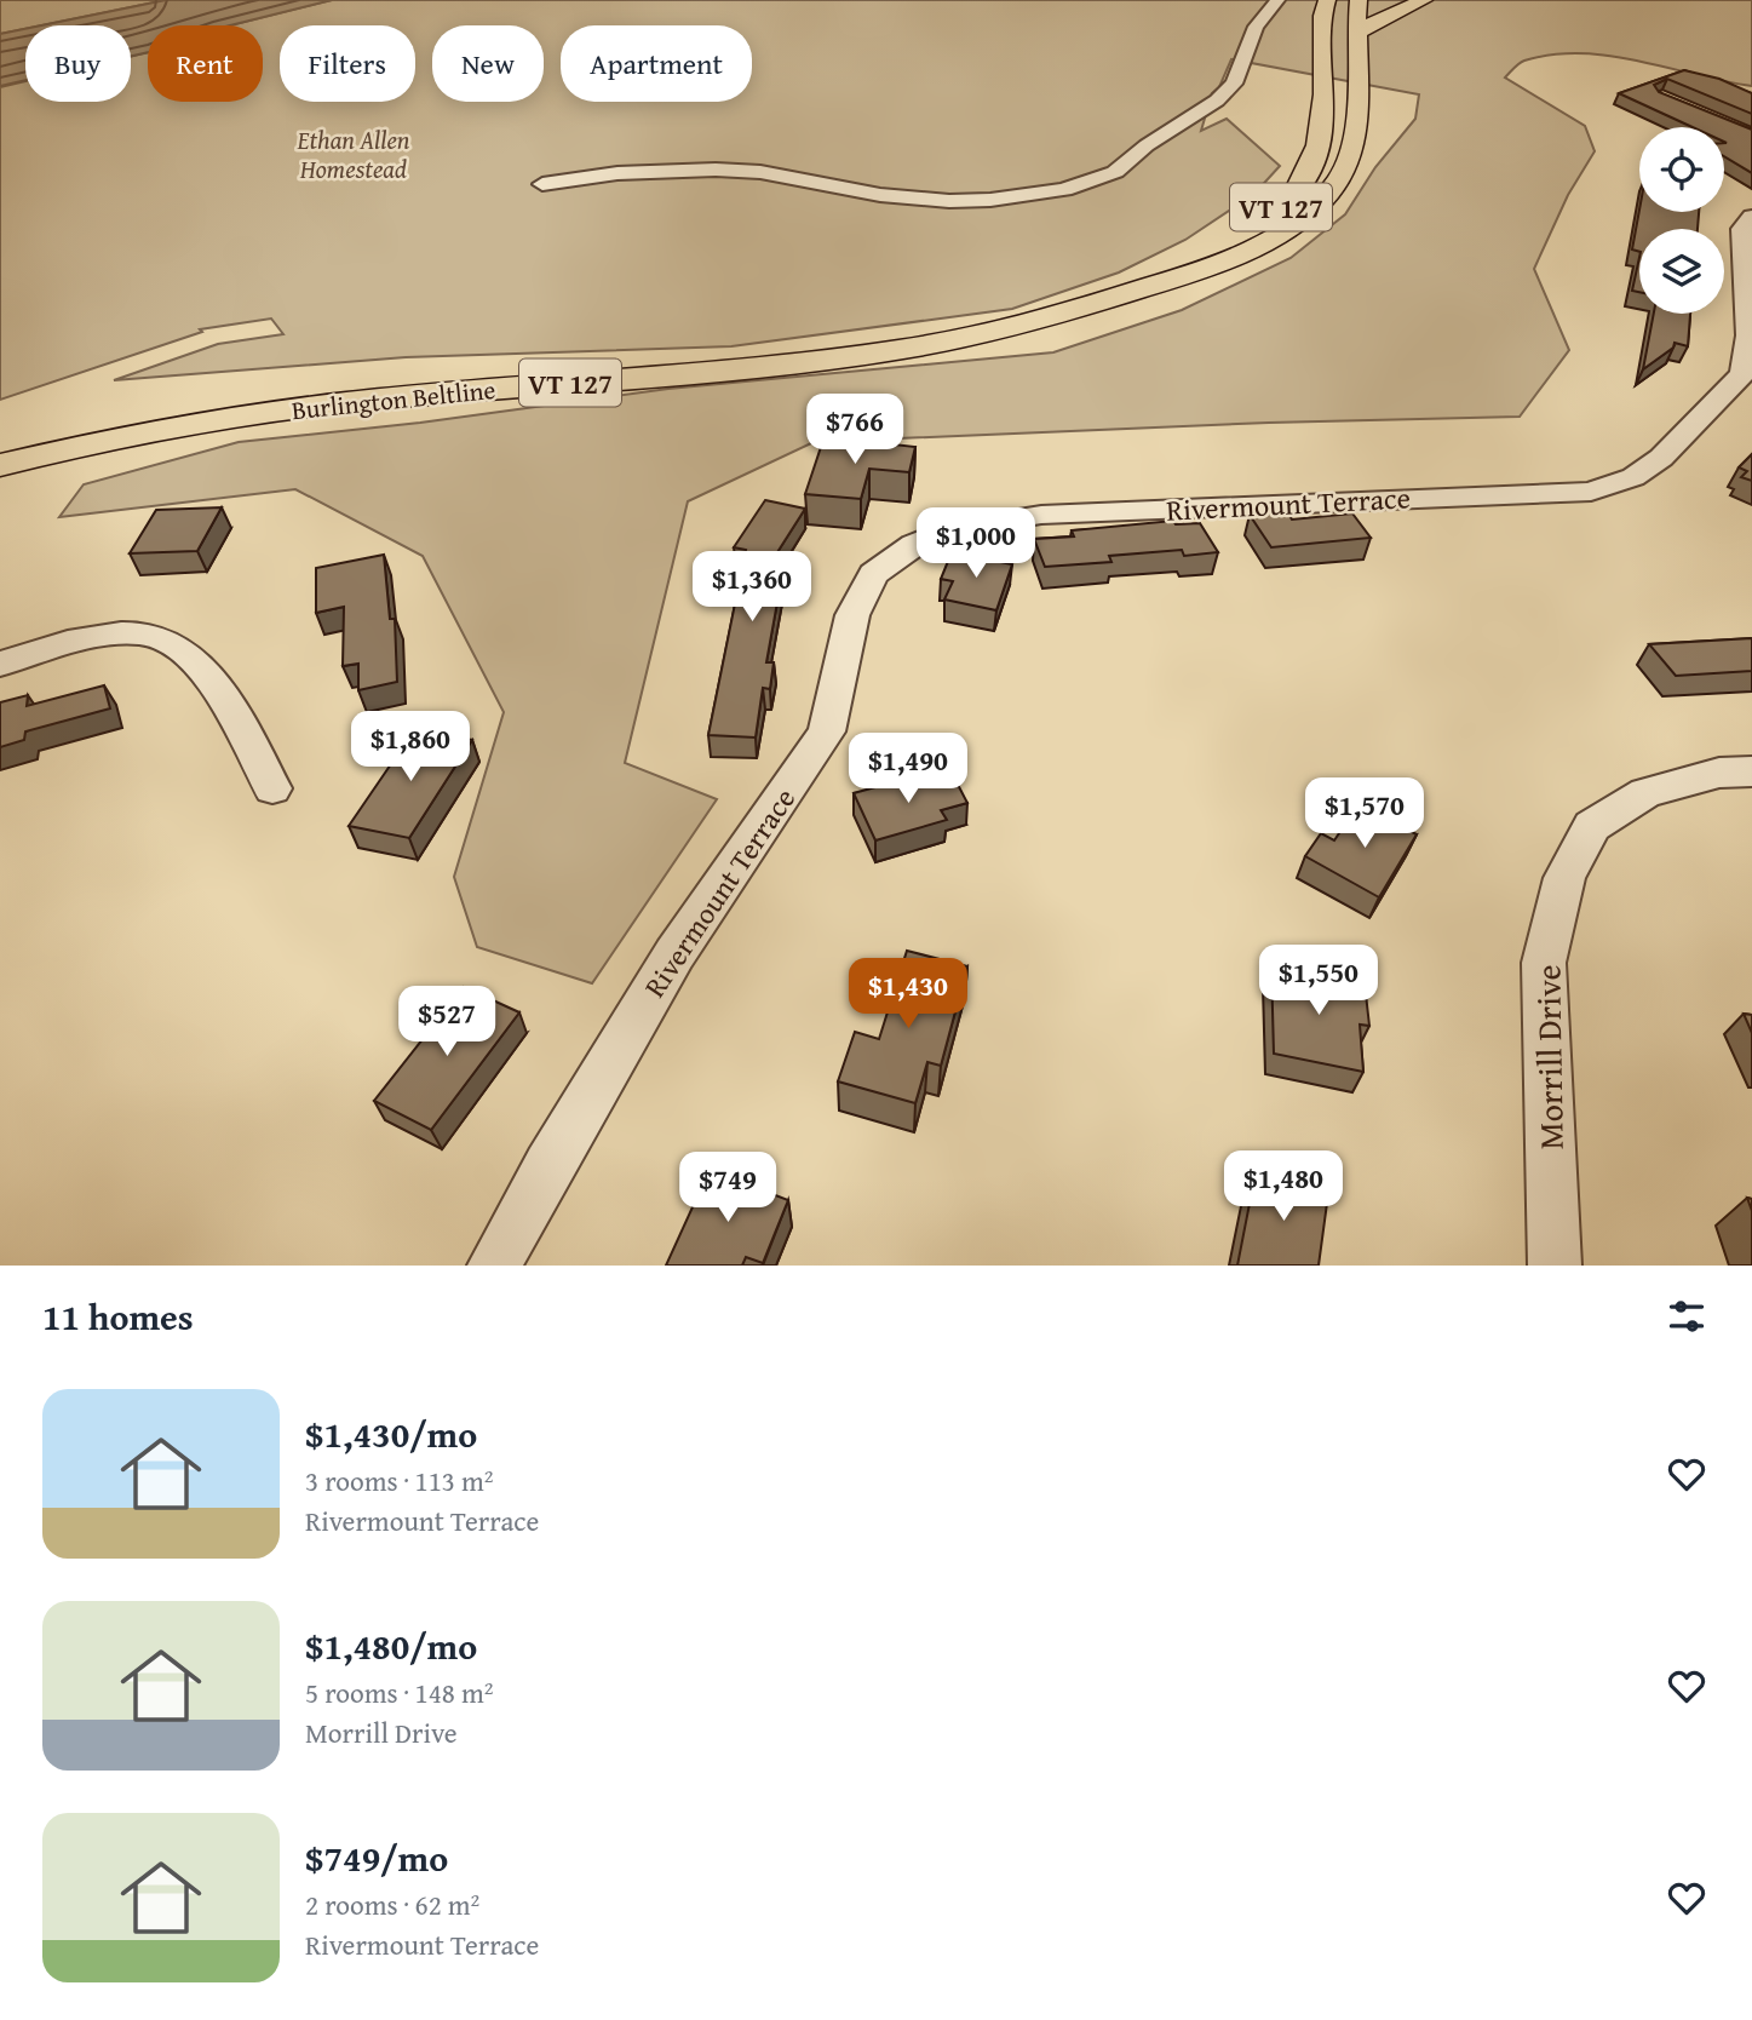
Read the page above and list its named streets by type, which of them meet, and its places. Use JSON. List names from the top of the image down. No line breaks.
{"streets":{"main road":["VT 127","Burlington Beltline"],"street":["Rivermount Terrace","Morrill Drive"]},"parks":["Ethan Allen Homestead"],"page":{"chip":["Buy","Rent","Filters","New","Apartment"],"price":["$766","$1,000","$1,360","$1,860","$1,490","$1,570","$1,550","$1,430","$527","$1,480","$749"],"heading":"11 homes","list":[{"name":"$1,430/mo","note":"3 rooms · 113 m² · Rivermount Terrace"},{"name":"$1,480/mo","note":"5 rooms · 148 m² · Morrill Drive"},{"name":"$749/mo","note":"2 rooms · 62 m² · Rivermount Terrace"}]}}
